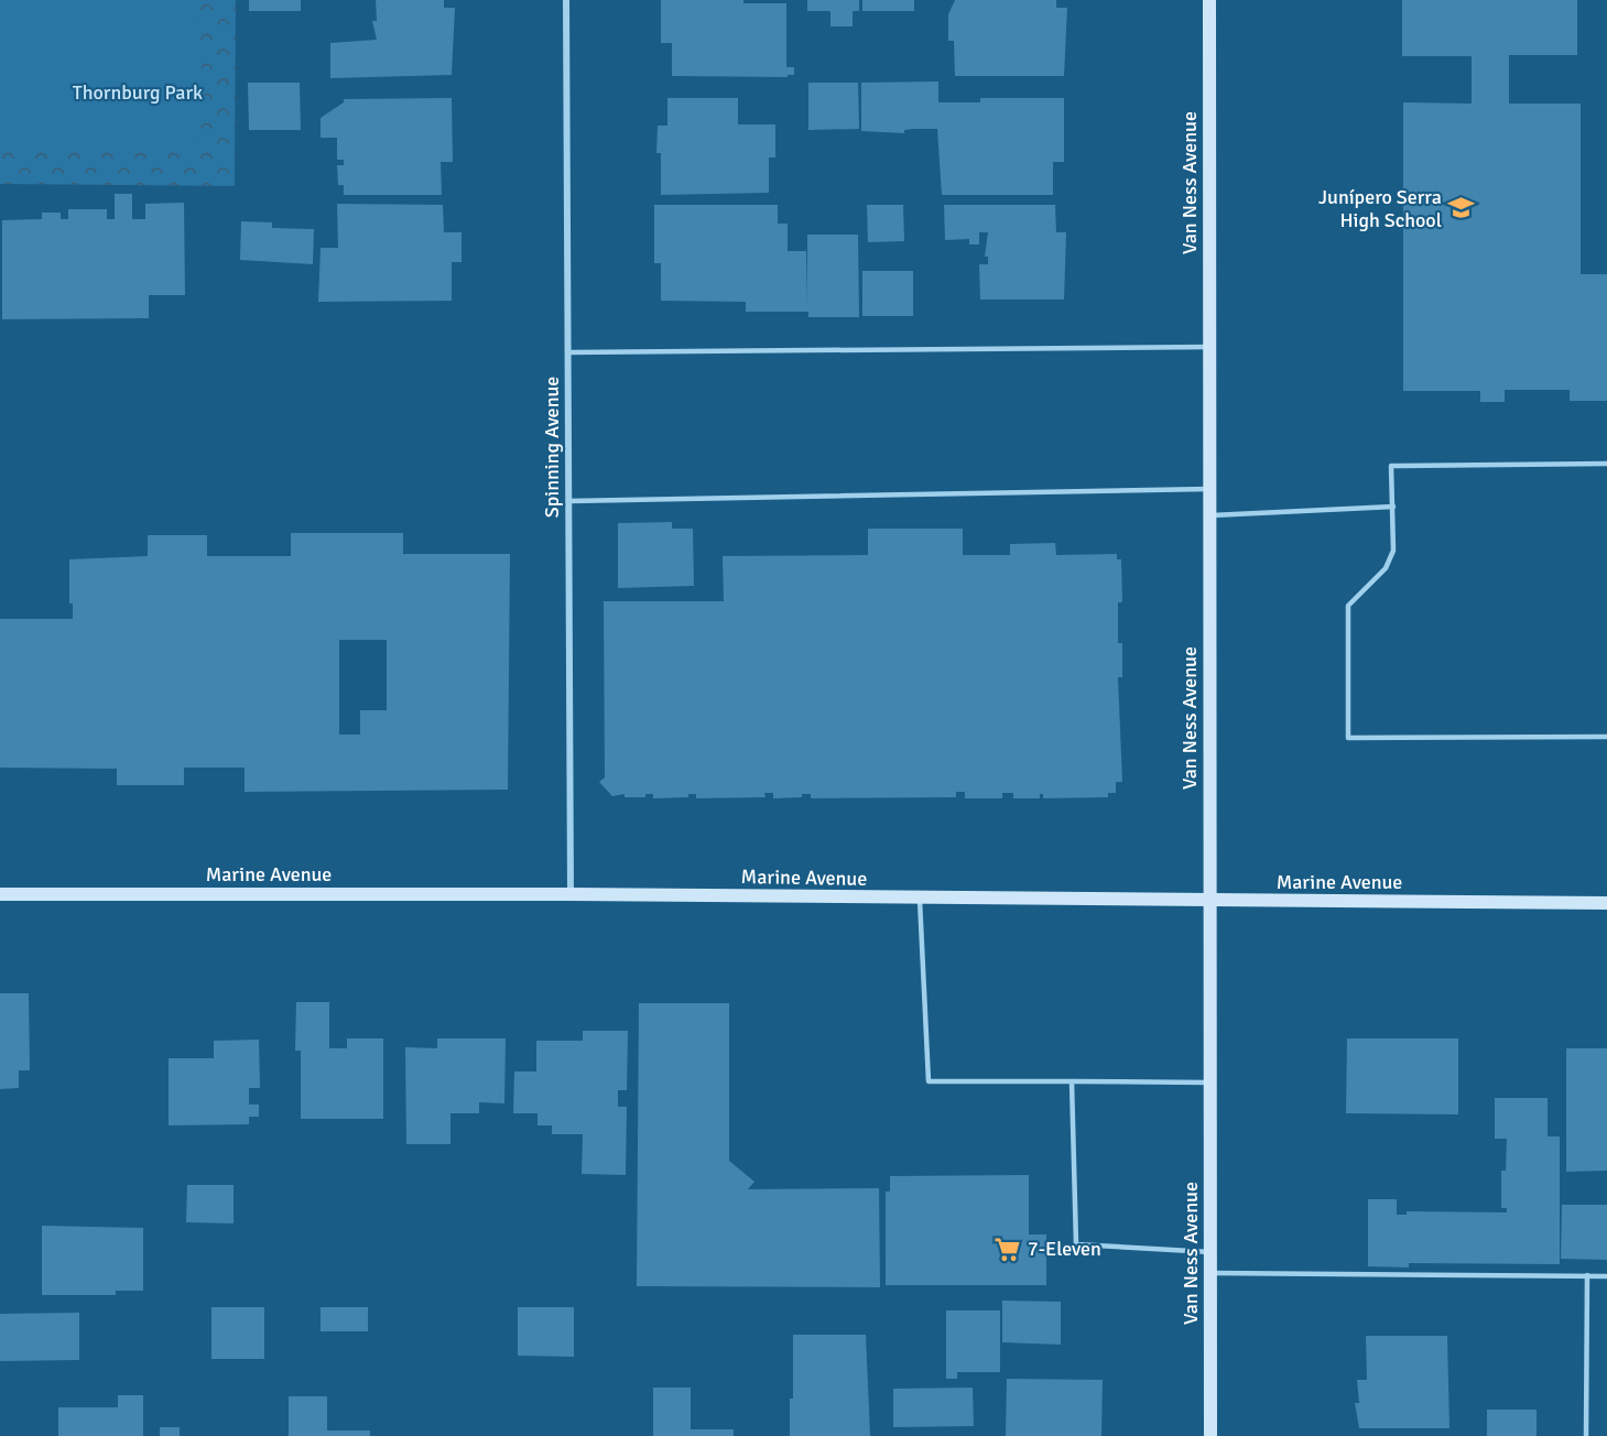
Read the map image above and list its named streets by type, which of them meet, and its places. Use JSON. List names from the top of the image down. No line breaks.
{"streets":{"main road":["Van Ness Avenue","Marine Avenue"],"street":["Spinning Avenue"]},"crossings":[["Van Ness Avenue","Marine Avenue"],["Spinning Avenue","Marine Avenue"]],"parks":["Thornburg Park"],"places":{"school or university":["Junípero Serra High School"],"supermarket":["7-Eleven"]}}
